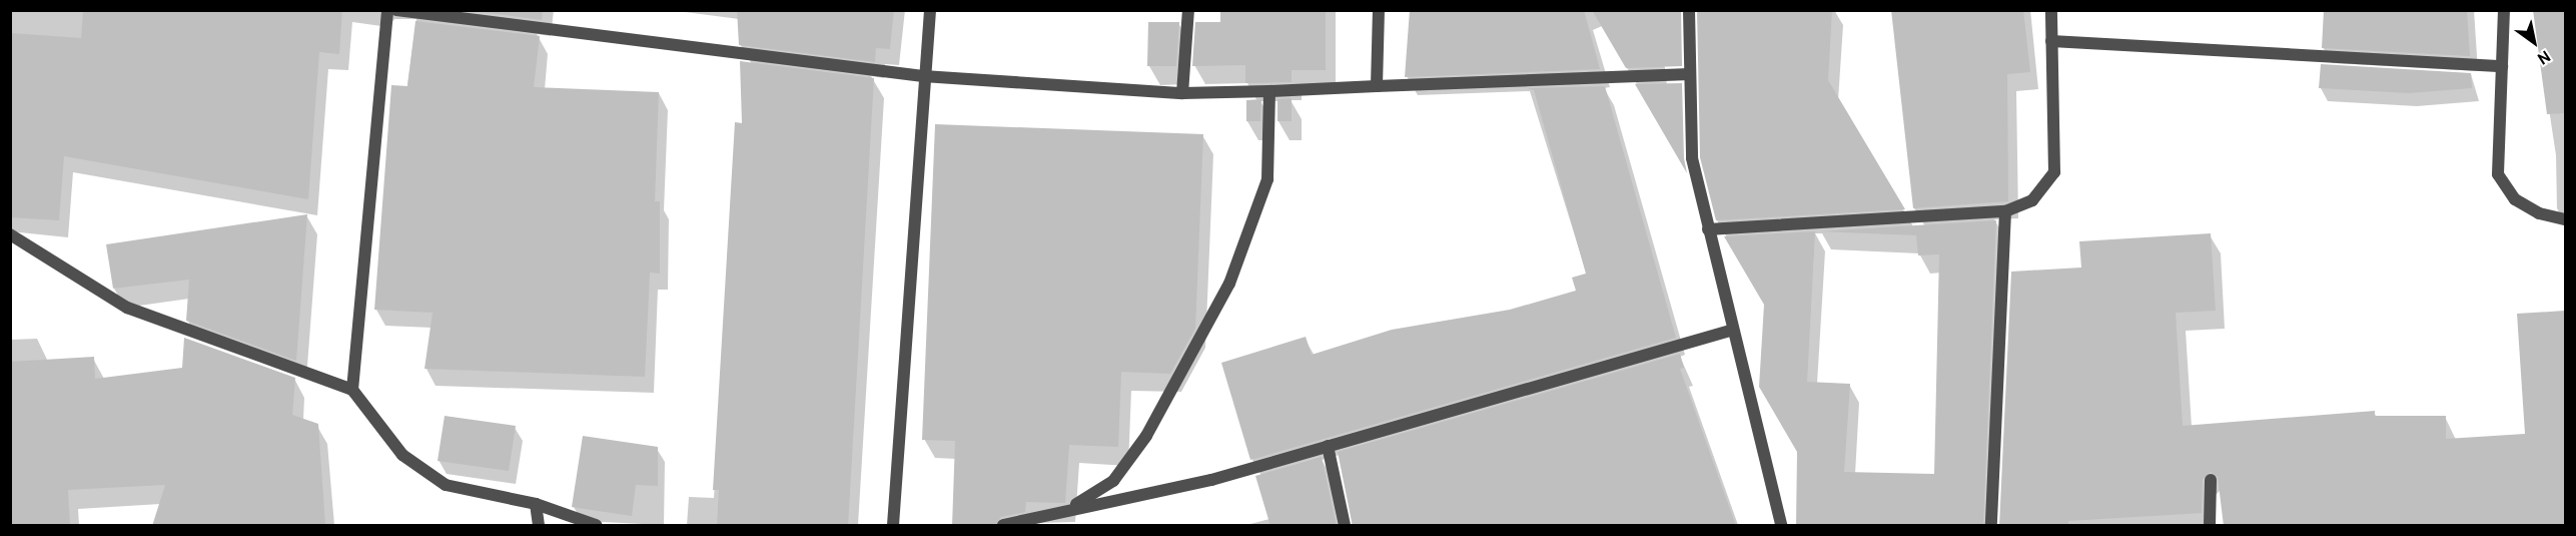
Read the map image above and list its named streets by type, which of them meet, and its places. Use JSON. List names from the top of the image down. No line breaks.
{"north":"bottom right"}
